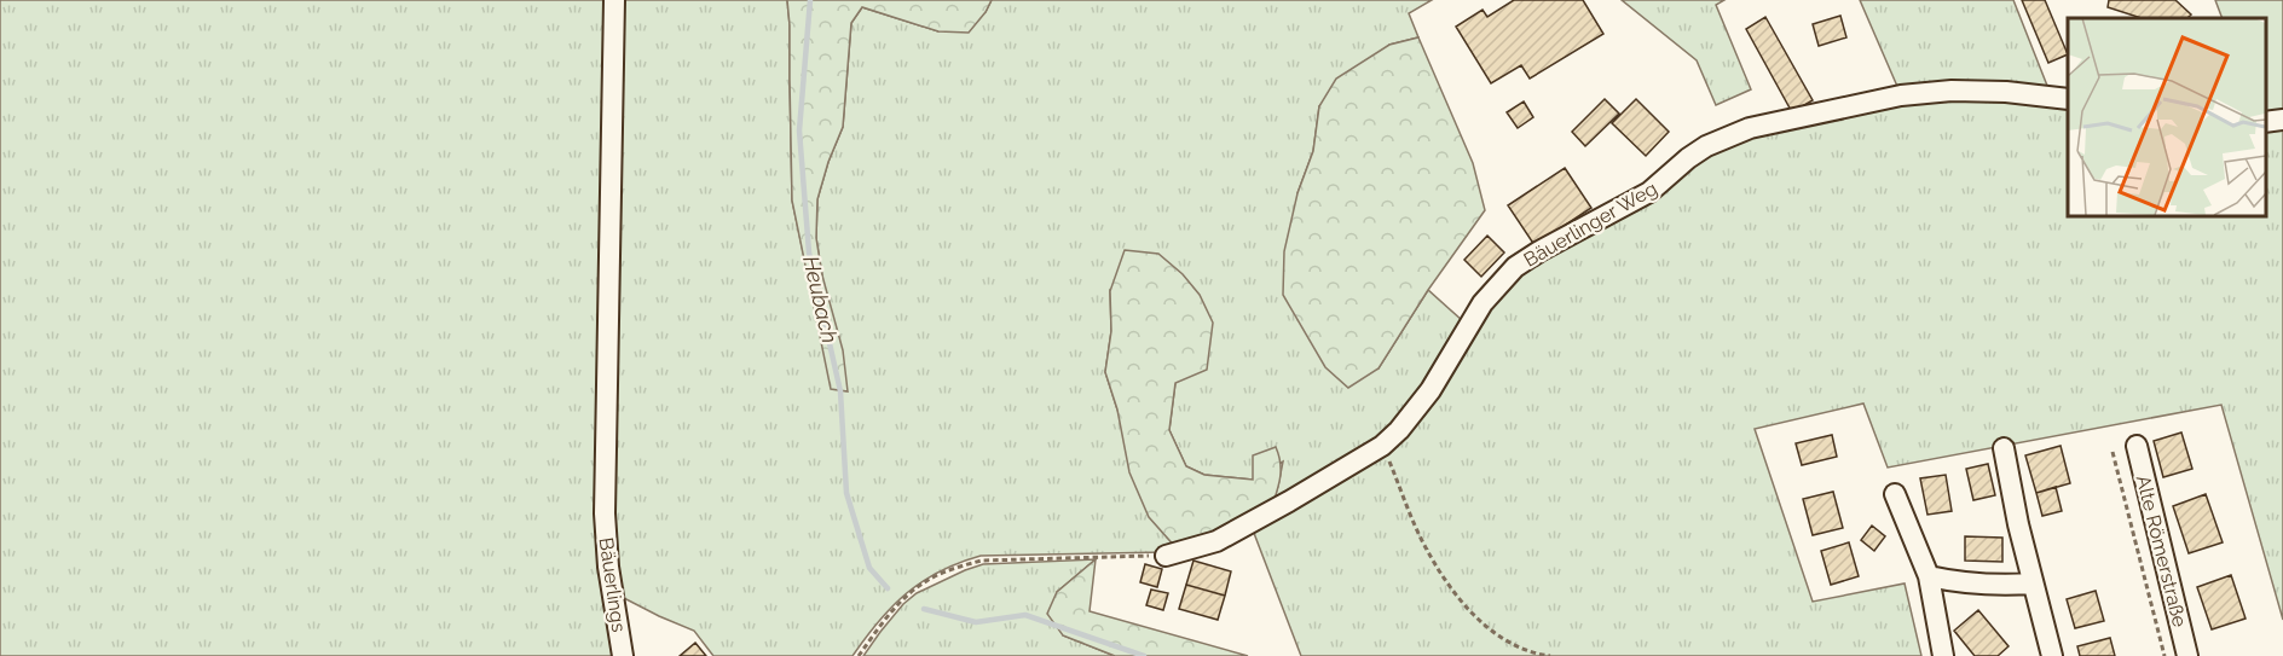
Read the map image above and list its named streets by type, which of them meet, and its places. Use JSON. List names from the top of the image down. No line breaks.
{"streets":{"street":["Bäuerlinger Weg","Alte Römerstraße","Bäuerlings"]},"water":["Heubach"]}
